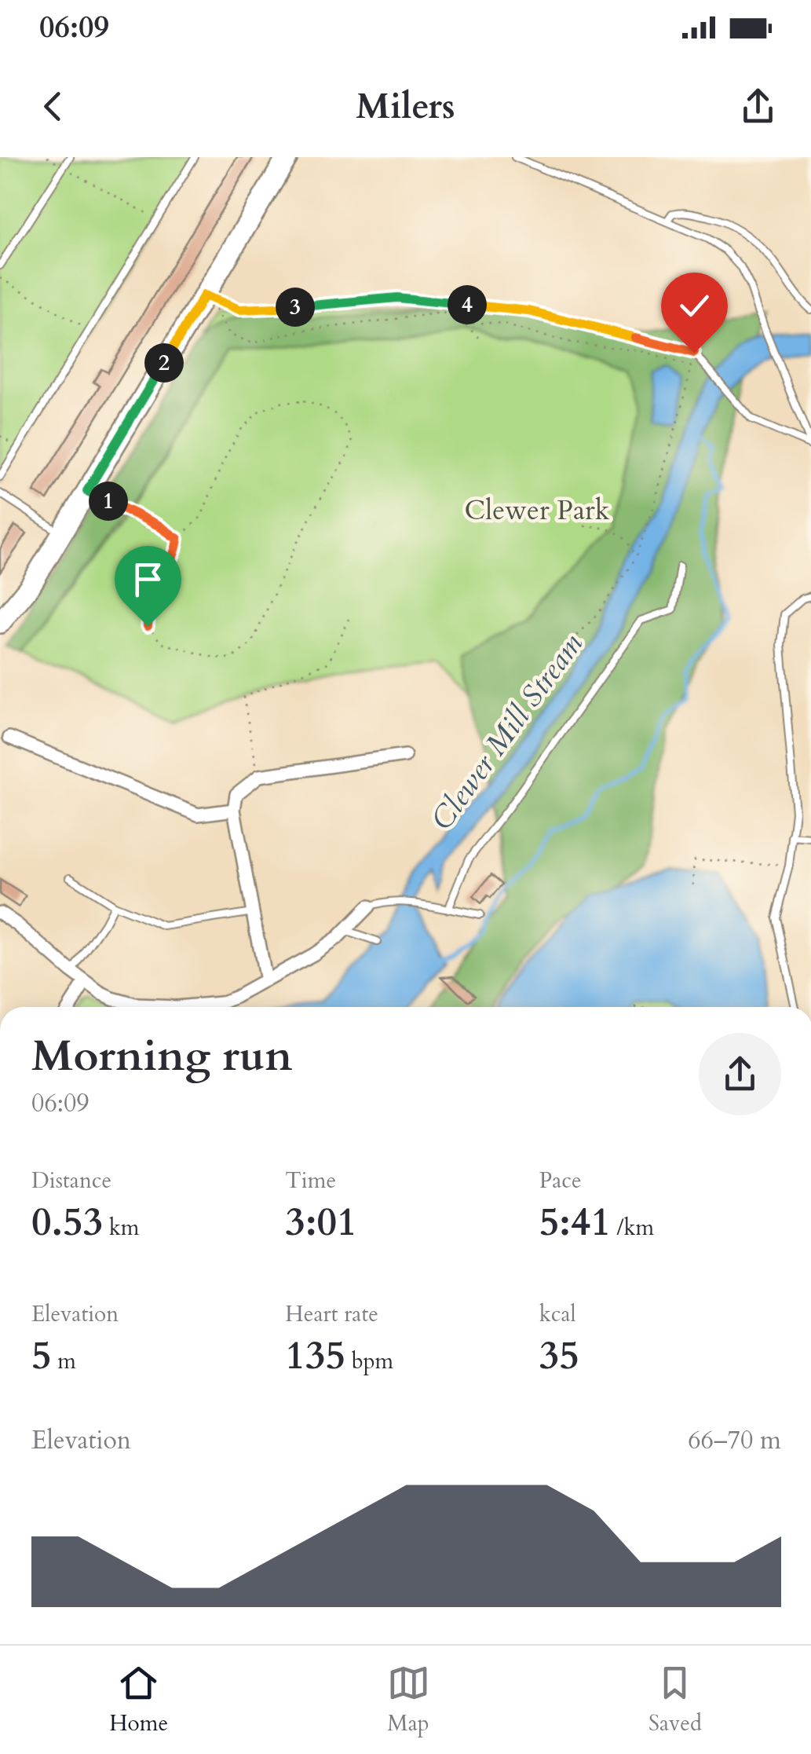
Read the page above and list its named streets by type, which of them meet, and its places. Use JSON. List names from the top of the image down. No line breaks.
{"water":["Clewer Mill Stream"],"parks":["Clewer Park"],"page":{"status":"06:09","header":"Milers","pins":["4","3","2","1"],"heading":["Morning run","06:09"],"stats":[["Distance","0.53 km"],["Time","3:01"],["Pace","5:41 /km"],["Elevation","5 m"],["Heart rate","135 bpm"],["kcal","35"]],"chart":["Elevation","66–70 m"],"tabs":["Home","Map","Saved"]}}
